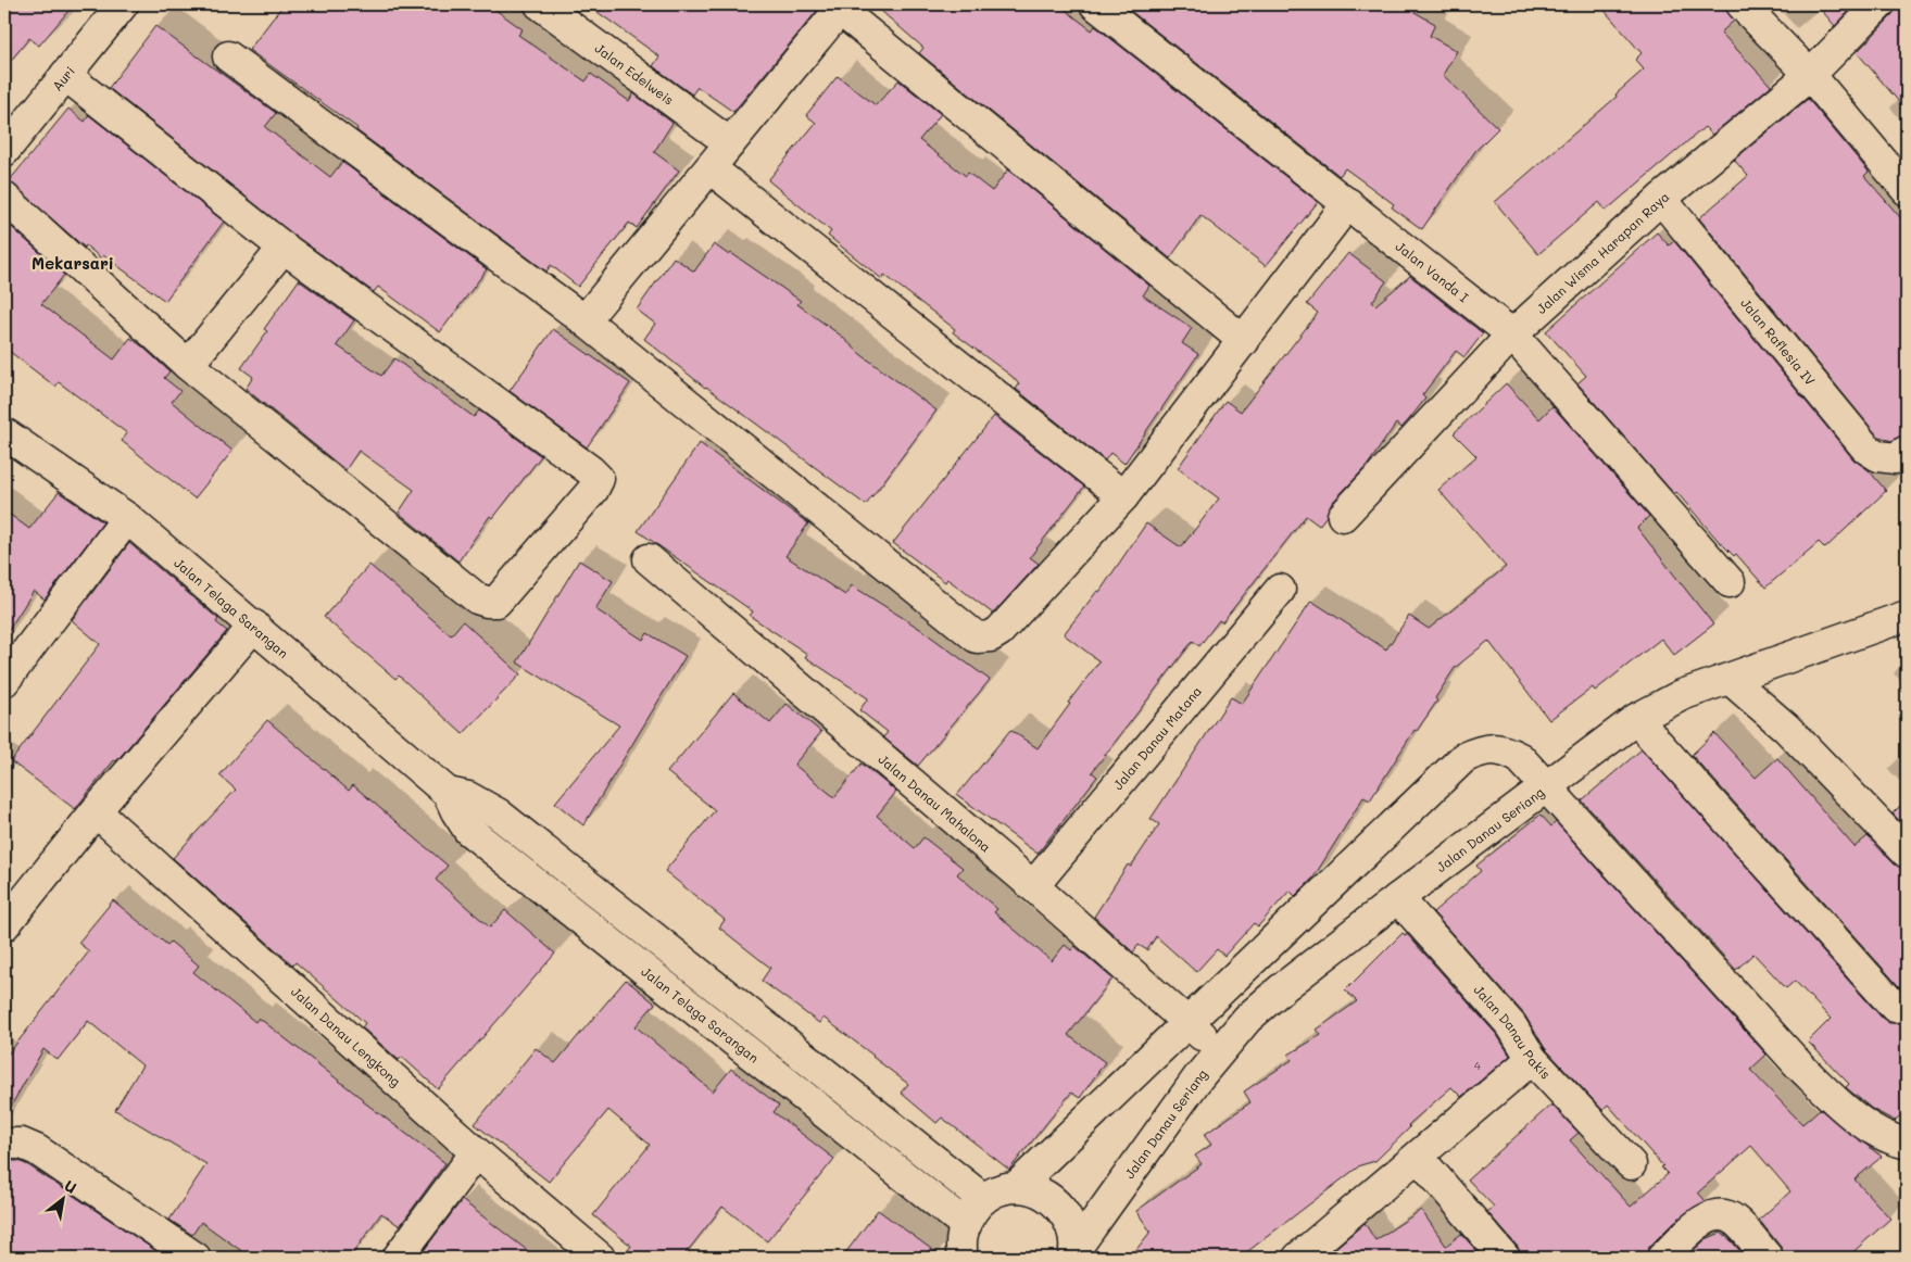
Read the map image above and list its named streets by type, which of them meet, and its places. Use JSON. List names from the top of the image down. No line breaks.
{"streets":{"street":["Jalan Edelweis","Auri","Jalan Wisma Harapan Raya","Jalan Vanda I","Jalan Raflesia IV","Jalan Telaga Sarangan","Jalan Danau Matana","Jalan Danau Mahalona","Jalan Danau Seriang","Jalan Danau Pakis","Jalan Danau Lengkong"]},"crossings":[["Jalan Wisma Harapan Raya","Jalan Vanda I"],["Jalan Wisma Harapan Raya","Jalan Raflesia IV"],["Jalan Danau Matana","Jalan Danau Mahalona"],["Jalan Danau Mahalona","Jalan Danau Seriang"],["Jalan Danau Seriang","Jalan Danau Pakis"]],"districts":["Mekarsari"],"house_numbers":["4"],"north":"top right"}
